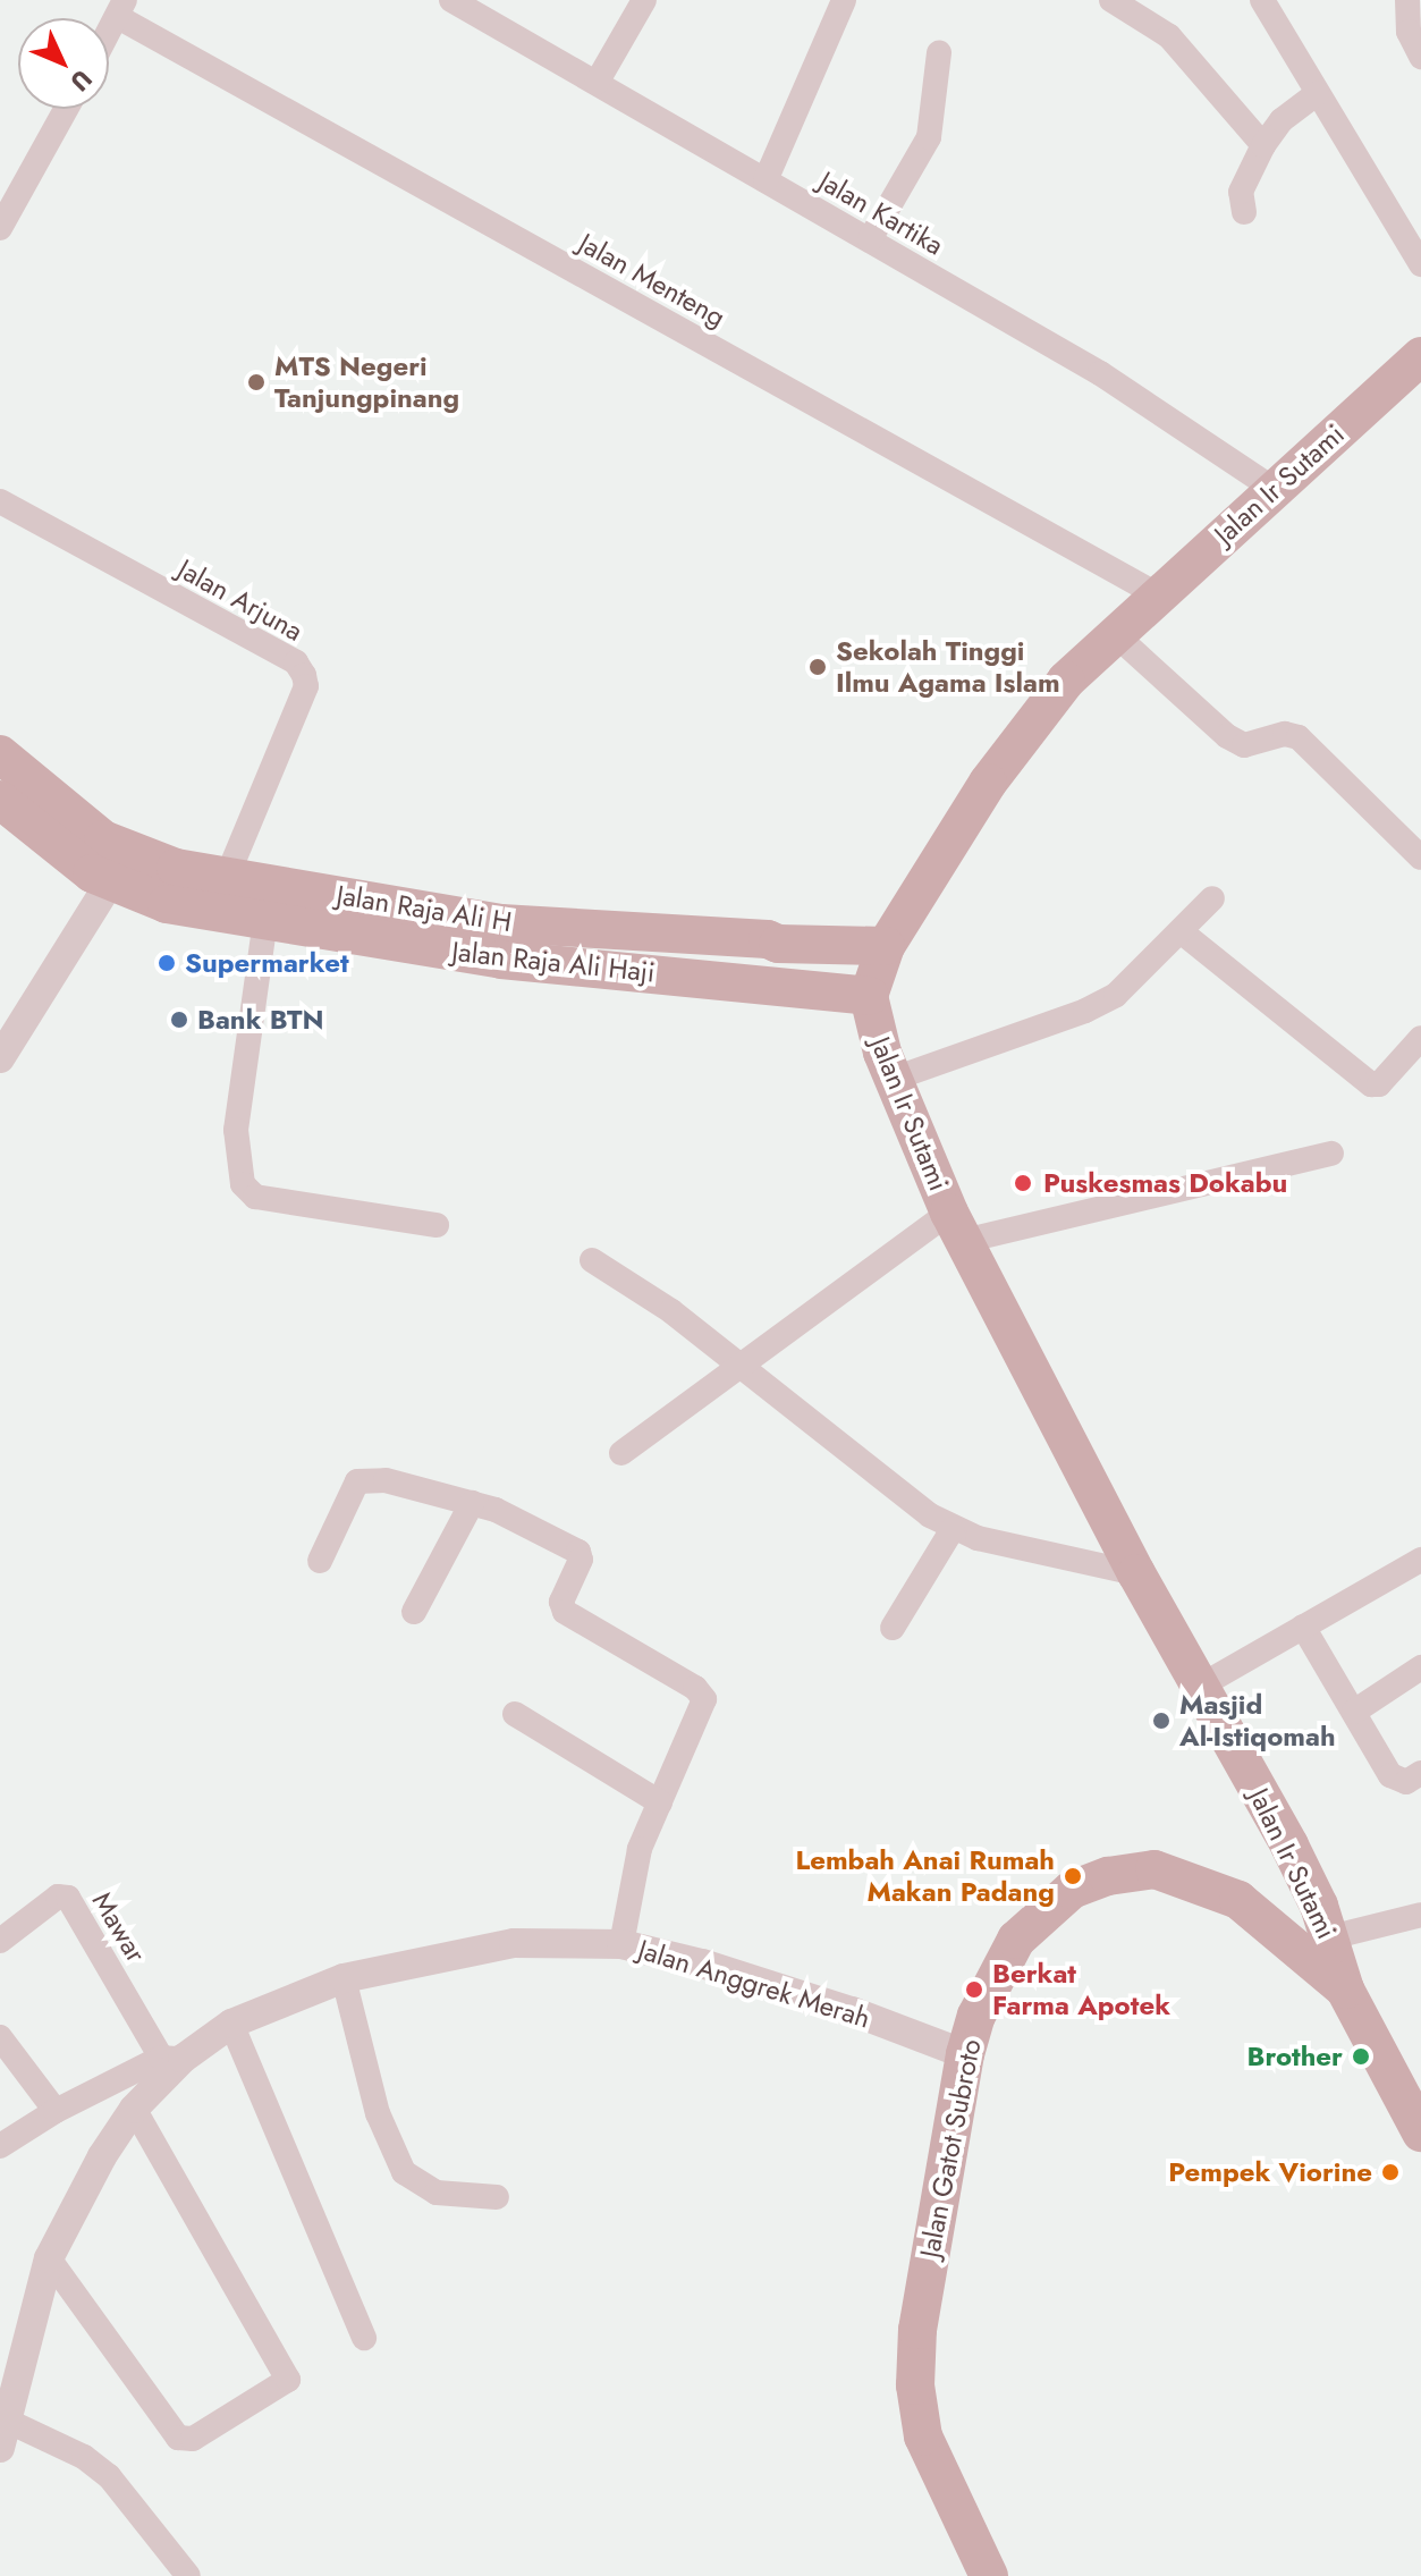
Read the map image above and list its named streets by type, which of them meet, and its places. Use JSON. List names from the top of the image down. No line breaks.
{"streets":{"main road":["Jalan Ir Sutami","Jalan Raja Ali H","Jalan Raja Ali Haji","Jalan Gatot Subroto"],"street":["Jalan Kartika","Jalan Menteng","Jalan Arjuna","Mawar","Jalan Anggrek Merah"]},"crossings":[["Jalan Kartika","Jalan Ir Sutami"],["Jalan Menteng","Jalan Ir Sutami"],["Jalan Ir Sutami","Jalan Raja Ali H"],["Jalan Ir Sutami","Jalan Raja Ali Haji"],["Jalan Ir Sutami","Jalan Gatot Subroto"],["Jalan Arjuna","Jalan Raja Ali H"],["Jalan Raja Ali H","Jalan Raja Ali Haji"],["Mawar","Jalan Anggrek Merah"],["Jalan Anggrek Merah","Jalan Gatot Subroto"]],"places":["MTS Negeri Tanjungpinang","Sekolah Tinggi Ilmu Agama Islam","Supermarket","Bank BTN","Puskesmas Dokabu","Masjid Al-Istiqomah","Lembah Anai Rumah Makan Padang","Berkat Farma Apotek","Brother","Pempek Viorine"],"north":"bottom right"}
